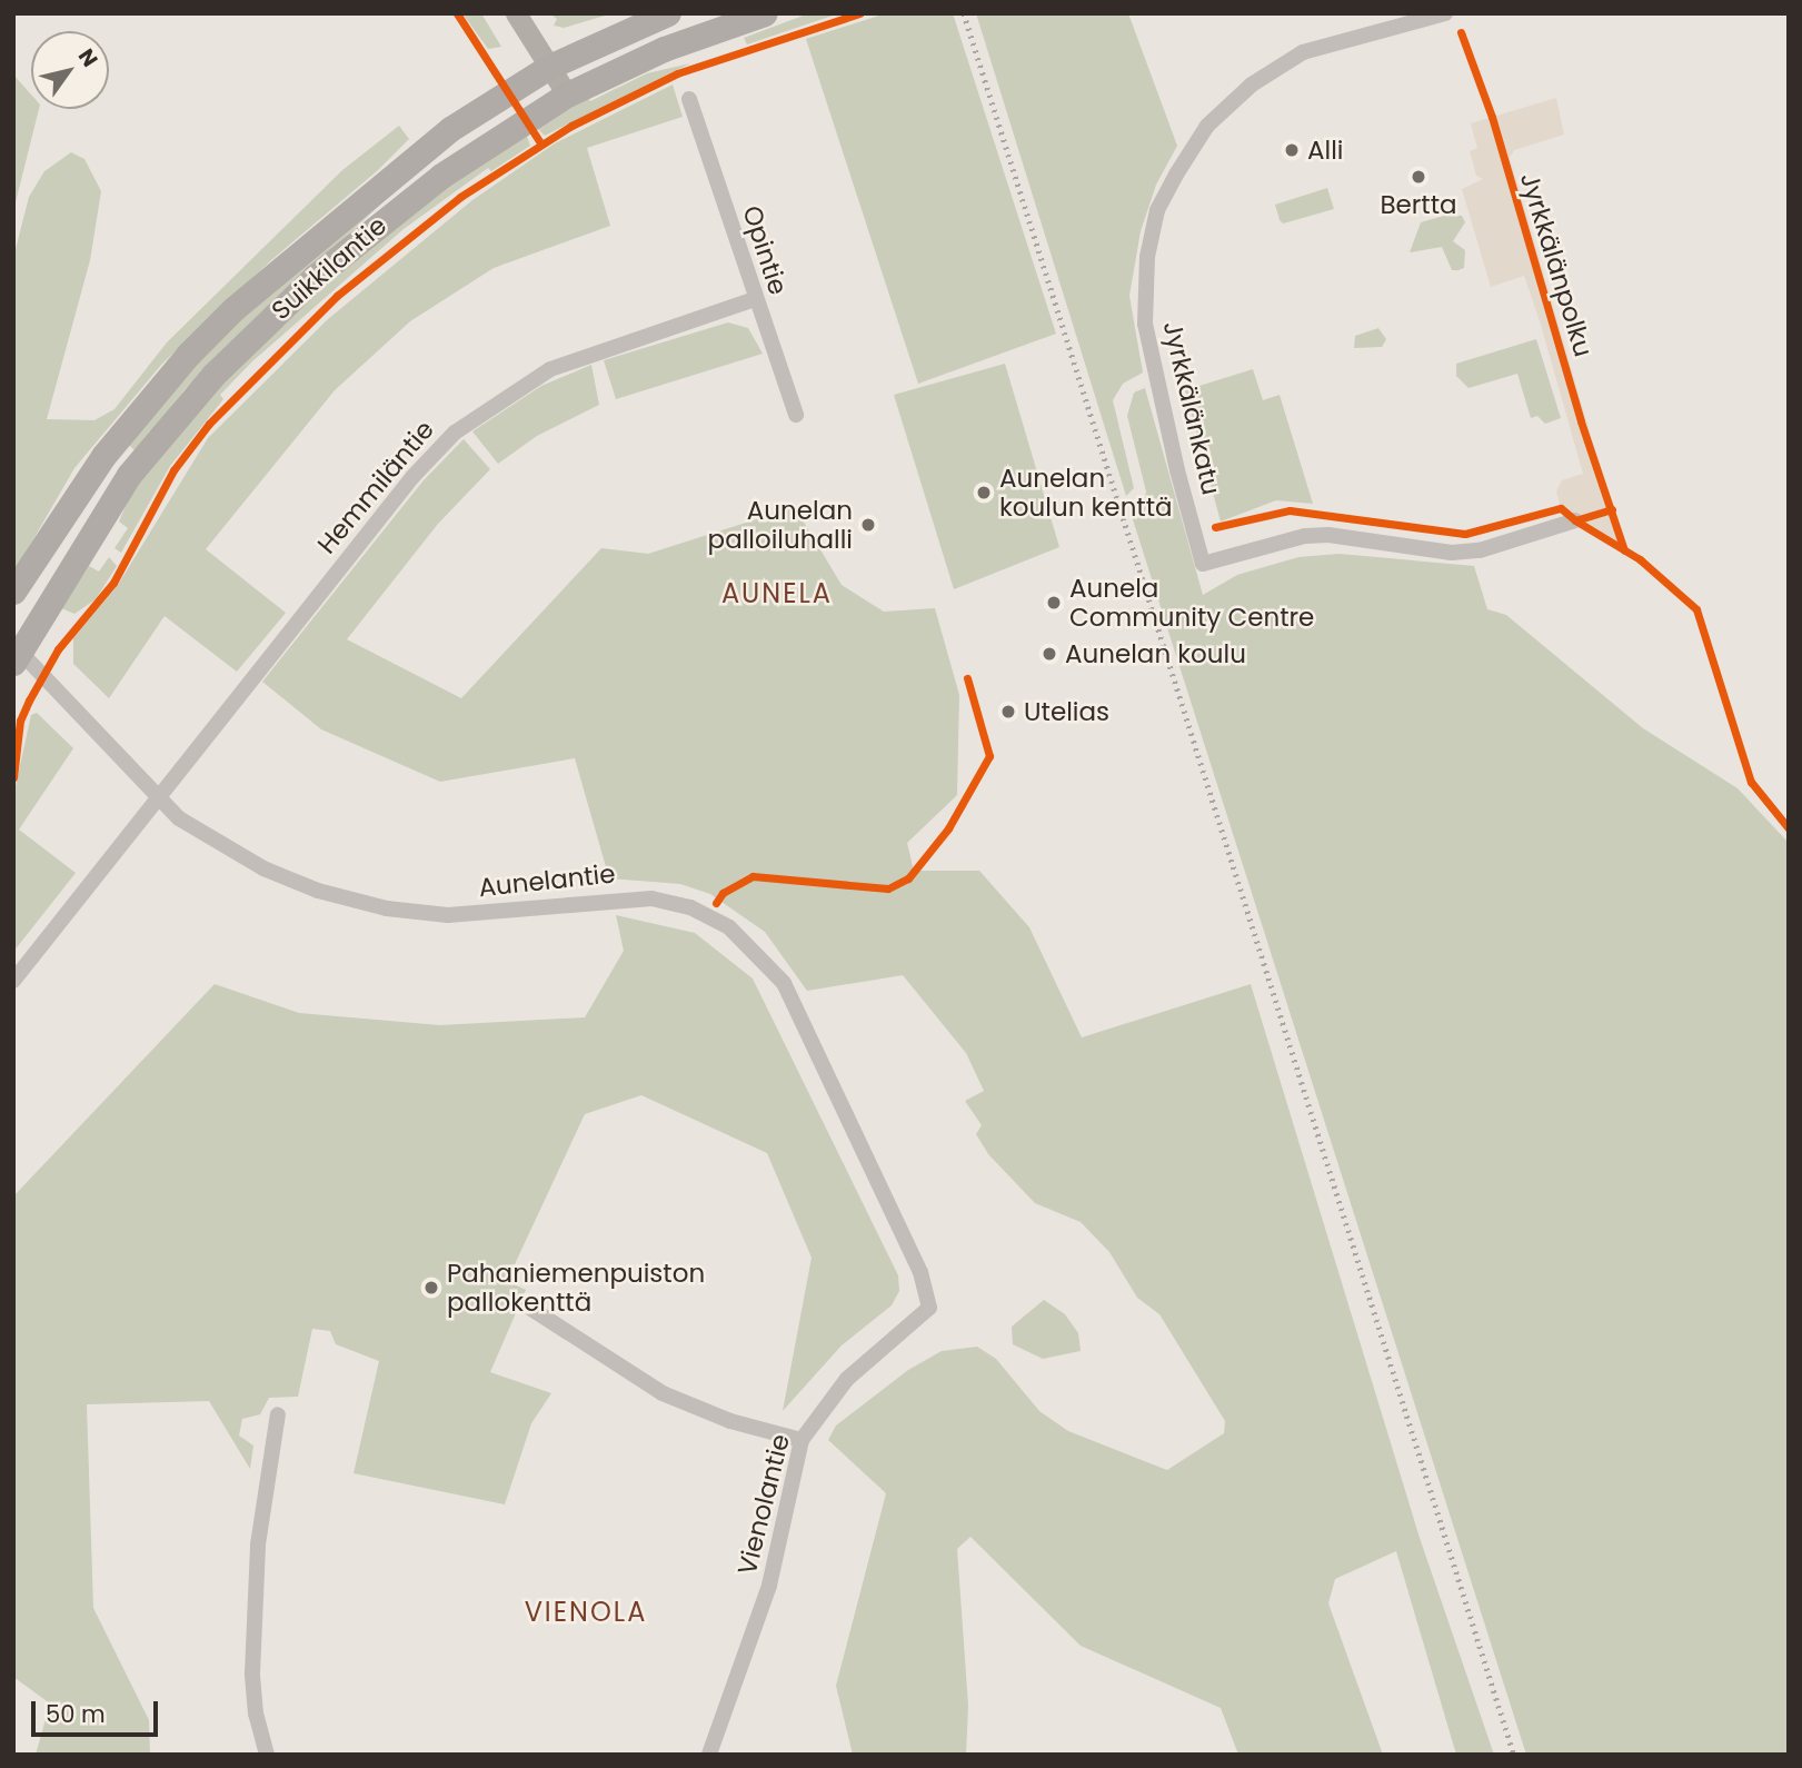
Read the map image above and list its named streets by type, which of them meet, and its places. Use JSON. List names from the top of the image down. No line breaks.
{"streets":{"main road":["Suikkilantie"],"street":["Opintie","Jyrkkälänkatu","Hemmiläntie","Aunelantie","Vienolantie"],"cycle path":["Jyrkkälänpolku"]},"crossings":[["Opintie","Hemmiläntie"],["Suikkilantie","Aunelantie"],["Hemmiläntie","Aunelantie"],["Aunelantie","Vienolantie"]],"districts":["AUNELA","VIENOLA"],"places":["Alli","Bertta","Aunelan koulun kenttä","Aunelan palloiluhalli","Aunela Community Centre","Aunelan koulu","Utelias","Pahaniemenpuiston pallokenttä"],"scale_bar":"50 m","north":"top right"}
